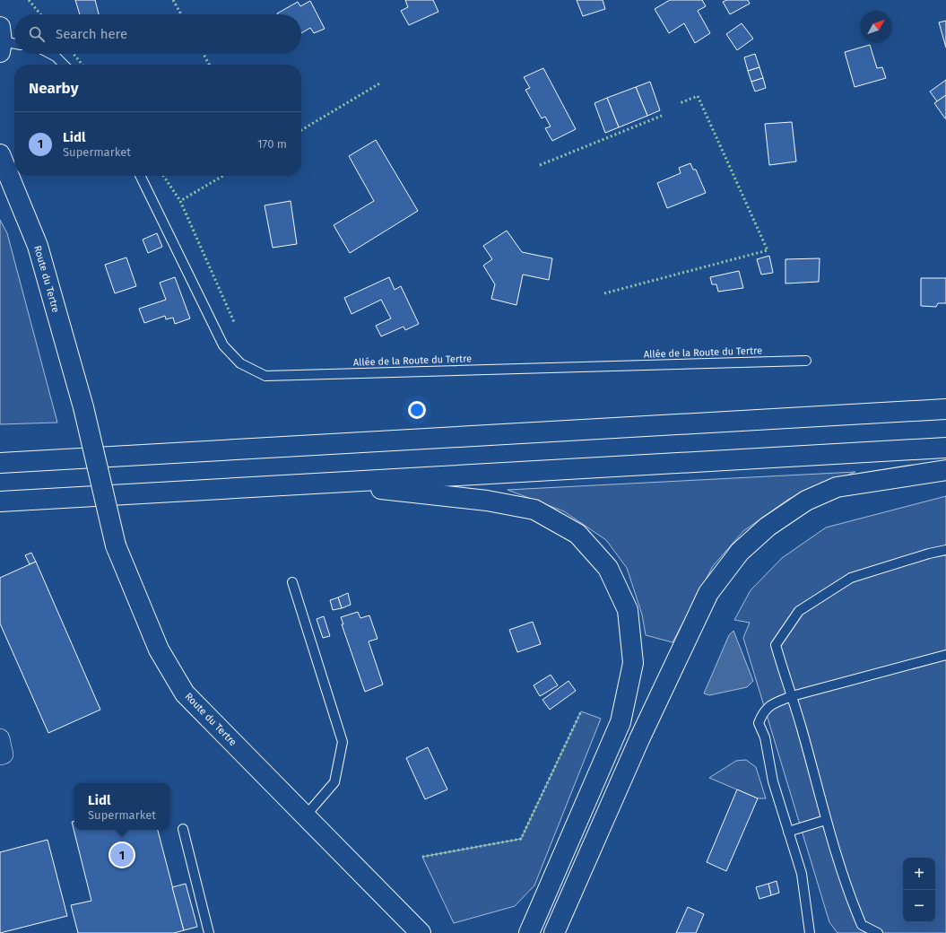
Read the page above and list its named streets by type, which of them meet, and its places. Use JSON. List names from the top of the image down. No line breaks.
{"streets":{"main road":["Route du Tertre"],"lane":["Allée de la Route du Tertre"]},"north":"top right","page":{"search":"Search here","heading":"Nearby","list":[{"mark":"1","name":"Lidl","note":"Supermarket","value":"170 m"}],"popup":["Lidl","Supermarket"],"pins":"1","map_buttons":["+","−"]}}
